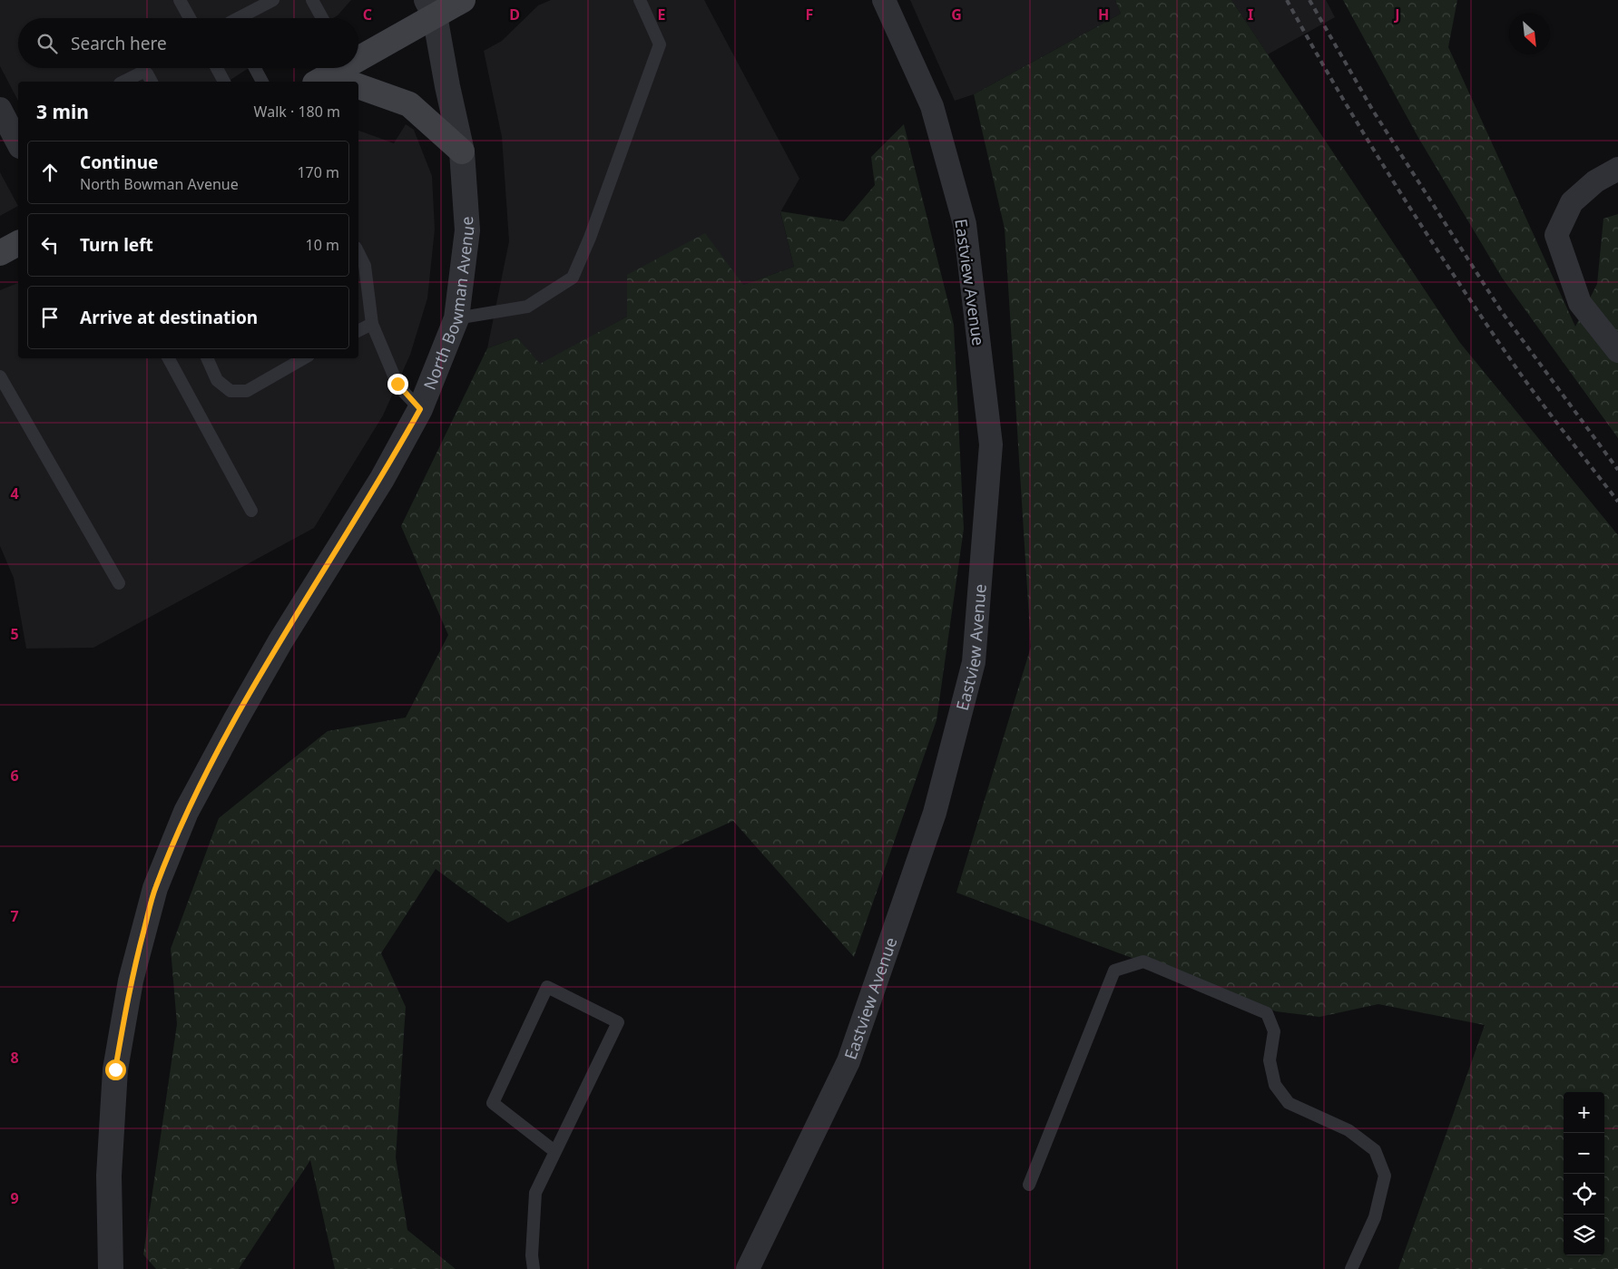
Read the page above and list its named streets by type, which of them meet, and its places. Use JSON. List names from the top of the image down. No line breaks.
{"streets":{"street":["Eastview Avenue","North Bowman Avenue"]},"north":"bottom right","page":{"search":"Search here","heading":["3 min","Walk · 180 m"],"list":[["Continue","North Bowman Avenue","170 m"],["Turn left","10 m"],"Arrive at destination"],"map_buttons":["+","−"]},"grid":{"columns":["C","D","E","F","G","H","I","J"],"rows":["4","5","6","7","8","9"]}}
